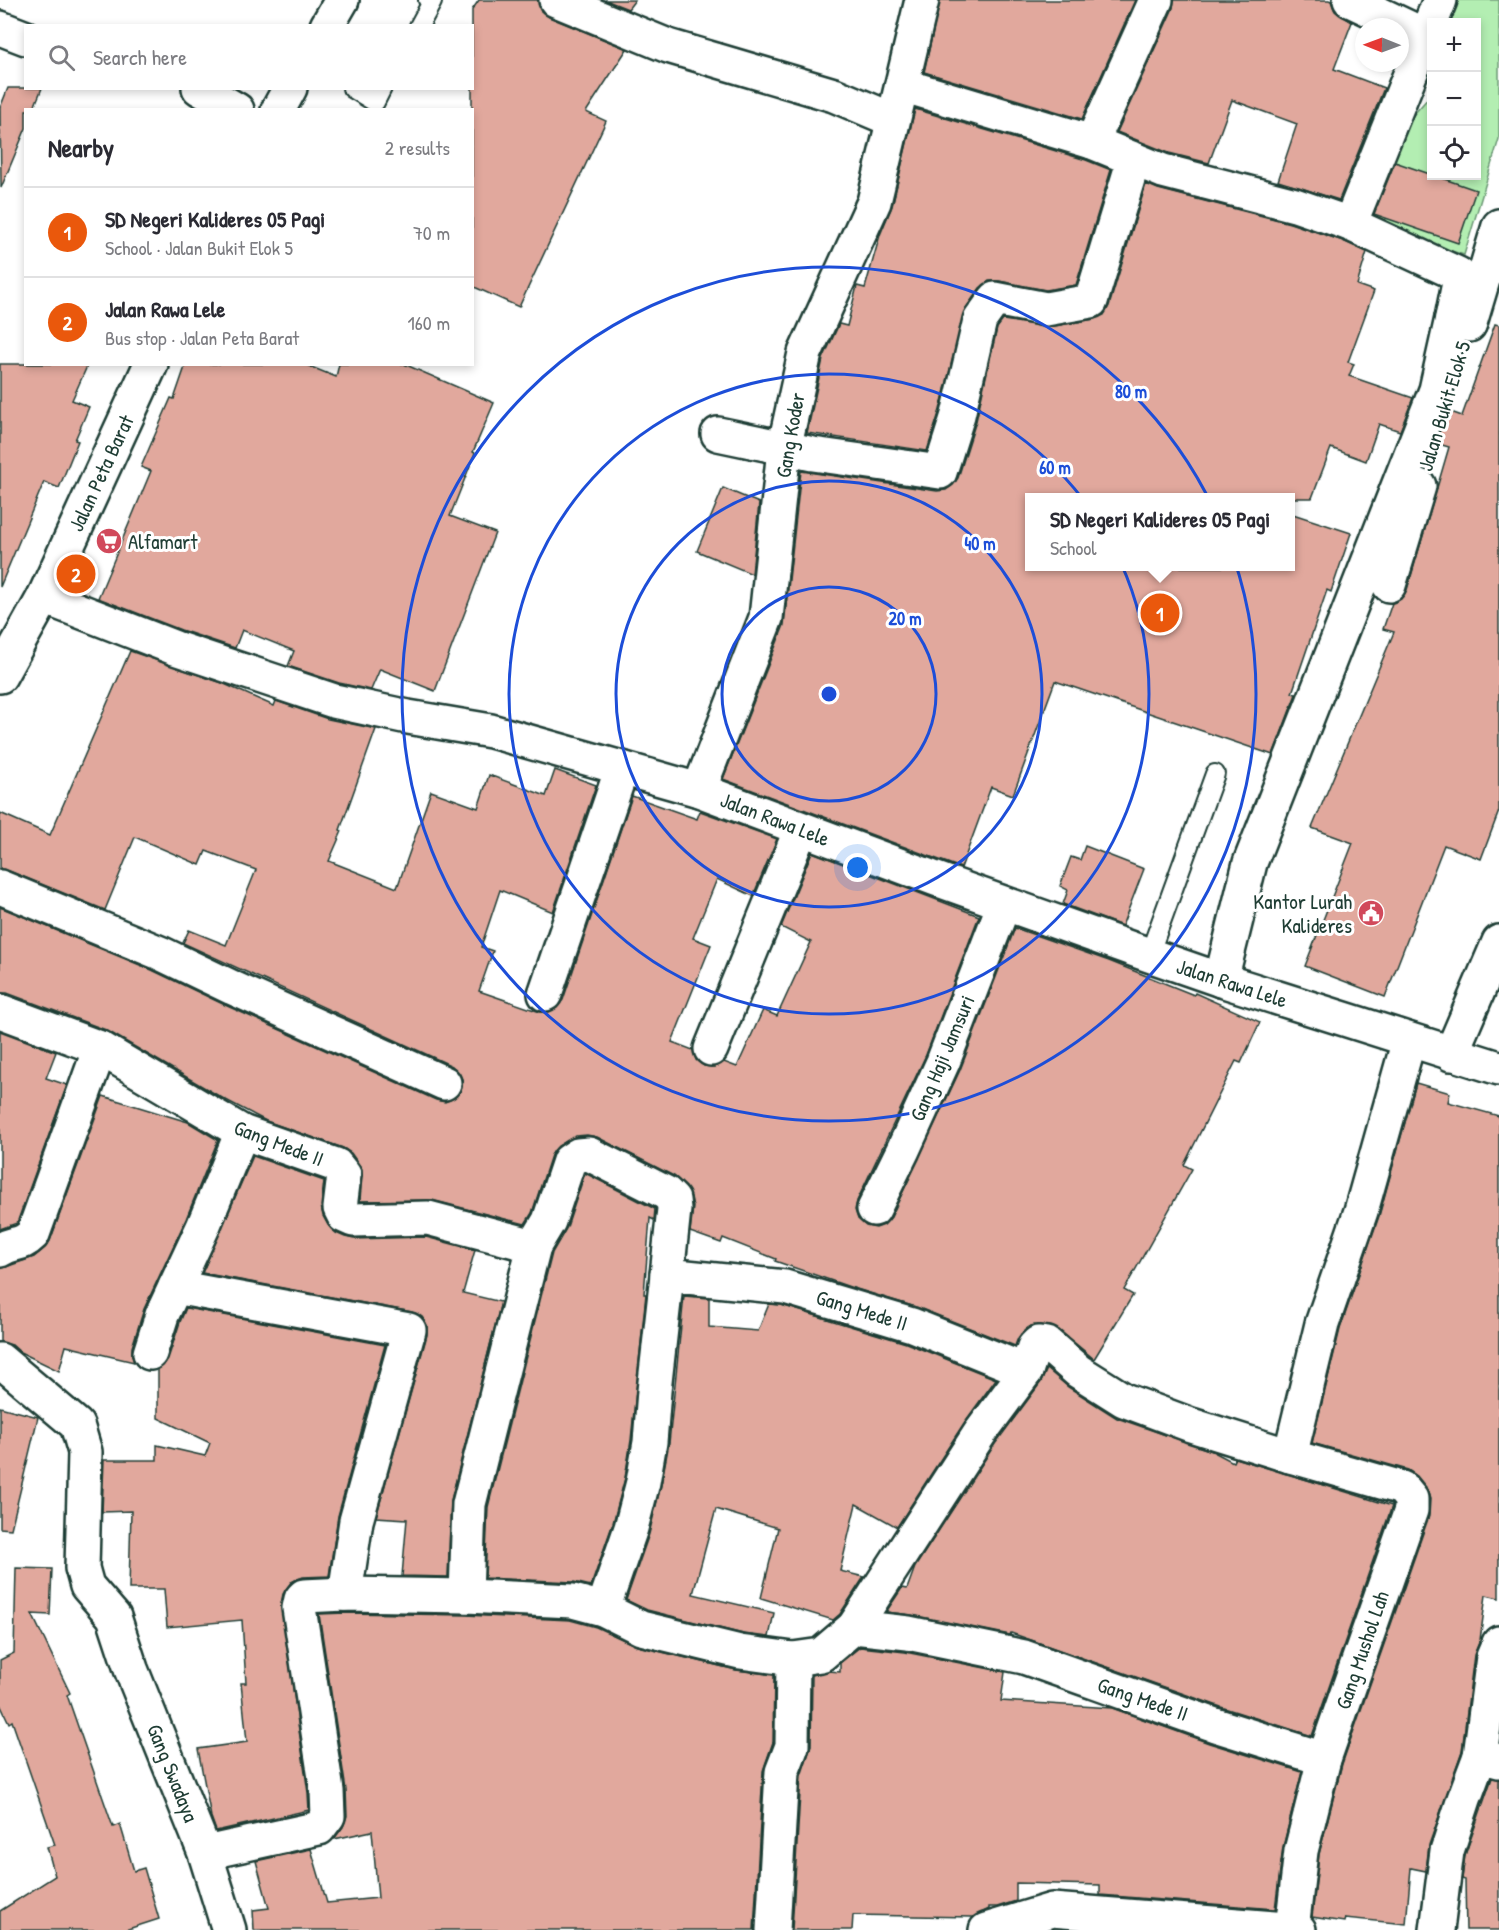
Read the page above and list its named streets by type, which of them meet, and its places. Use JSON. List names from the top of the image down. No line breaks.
{"streets":{"street":["Jalan Bukit Elok 5","Gang Koder","Jalan Peta Barat","Jalan Rawa Lele","Gang Haji Jamsuri","Gang Mede II","Gang Mushol Lah","Gang Swadaya"]},"crossings":[["Gang Koder","Jalan Rawa Lele"],["Jalan Peta Barat","Jalan Rawa Lele"],["Jalan Rawa Lele","Gang Haji Jamsuri"],["Gang Mede II","Gang Mushol Lah"]],"places":{"supermarket":["Alfamart"],"public building":["Kantor Lurah Kalideres"]},"north":"left","page":{"map_buttons":["+","−"],"search":"Search here","heading":["Nearby","2 results"],"list":[{"mark":"1","name":"SD Negeri Kalideres 05 Pagi","note":"School · Jalan Bukit Elok 5","value":"70 m"},{"mark":"2","name":"Jalan Rawa Lele","note":"Bus stop · Jalan Peta Barat","value":"160 m"}],"popup":["SD Negeri Kalideres 05 Pagi","School"],"pins":["2","1"]},"rings":["80 m","60 m","40 m","20 m"]}
